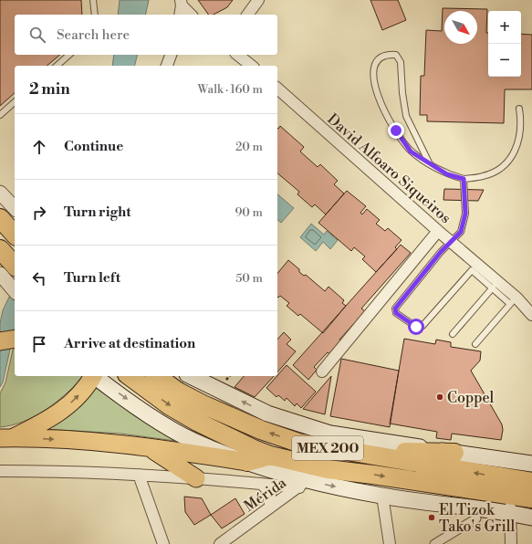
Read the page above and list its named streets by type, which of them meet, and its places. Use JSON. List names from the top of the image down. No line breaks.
{"streets":{"highway":["MEX 200"],"street":["David Alfoaro Siqueiros","Mérida"]},"crossings":[["MEX 200","Mérida"]],"places":["Coppel","El Tizok Tako's Grill"],"north":"bottom right","page":{"map_buttons":["+","−"],"search":"Search here","heading":["2 min","Walk · 160 m"],"list":[["Continue","20 m"],["Turn right","90 m"],["Turn left","50 m"],"Arrive at destination"]}}
